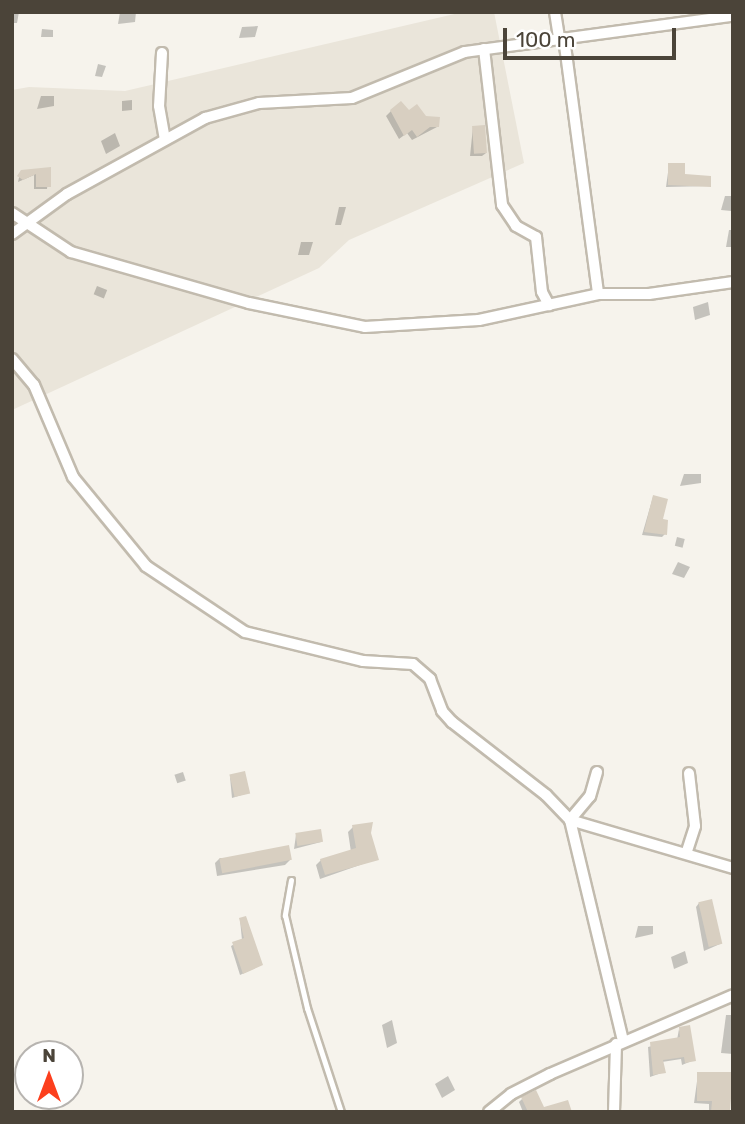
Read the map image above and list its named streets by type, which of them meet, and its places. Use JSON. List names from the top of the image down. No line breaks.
{"scale_bar":"100 m","north":"top"}
